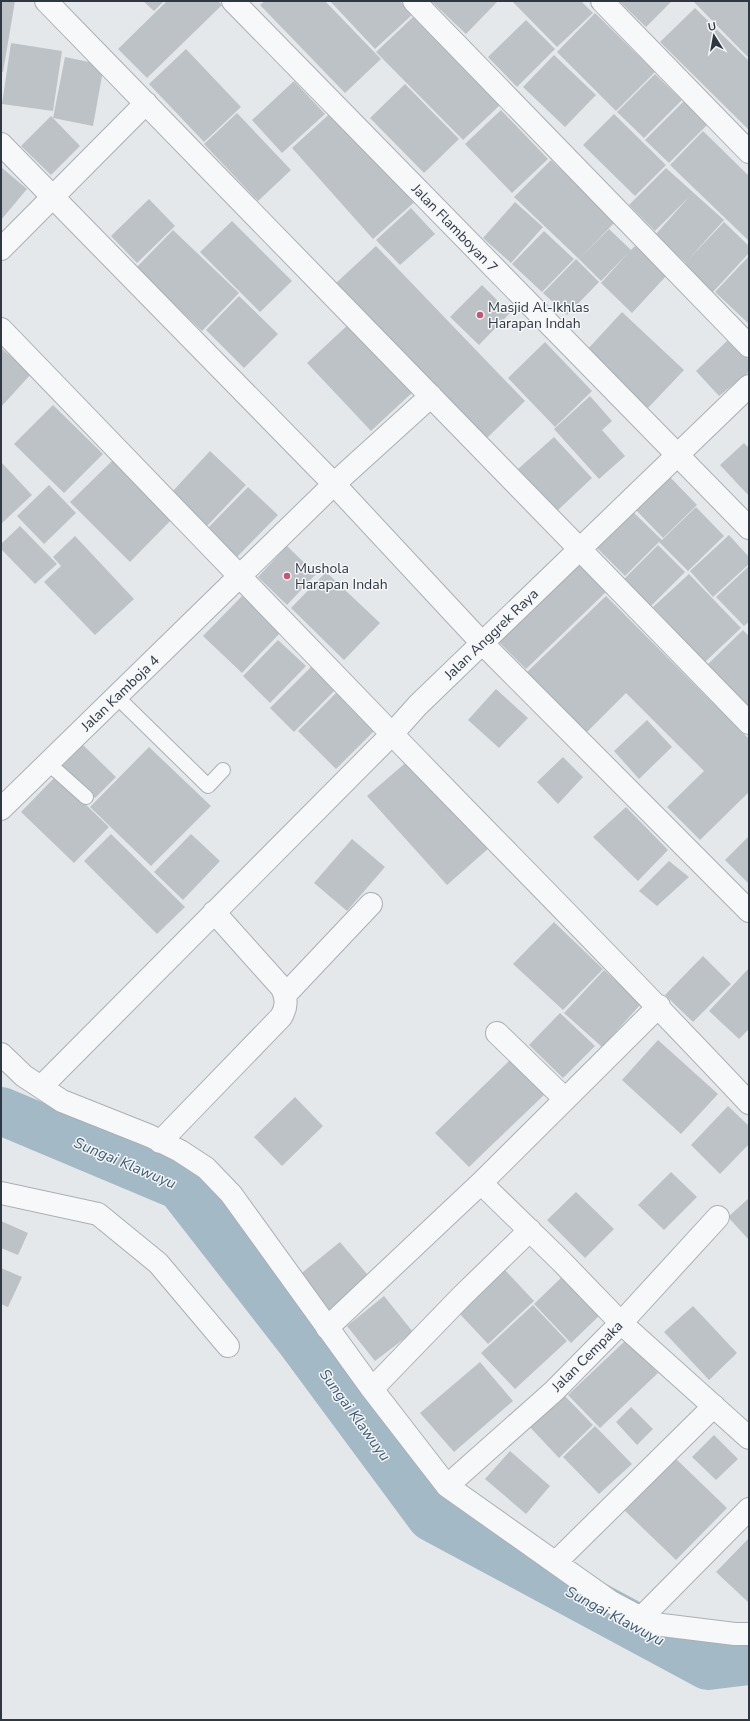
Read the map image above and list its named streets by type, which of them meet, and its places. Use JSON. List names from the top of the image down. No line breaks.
{"streets":{"street":["Jalan Flamboyan 7","Jalan Anggrek Raya","Jalan Kamboja 4","Jalan Cempaka"]},"crossings":[["Jalan Flamboyan 7","Jalan Anggrek Raya"]],"water":["Sungai Klawuyu"],"places":["Masjid Al-Ikhlas Harapan Indah","Mushola Harapan Indah"],"north":"top"}
